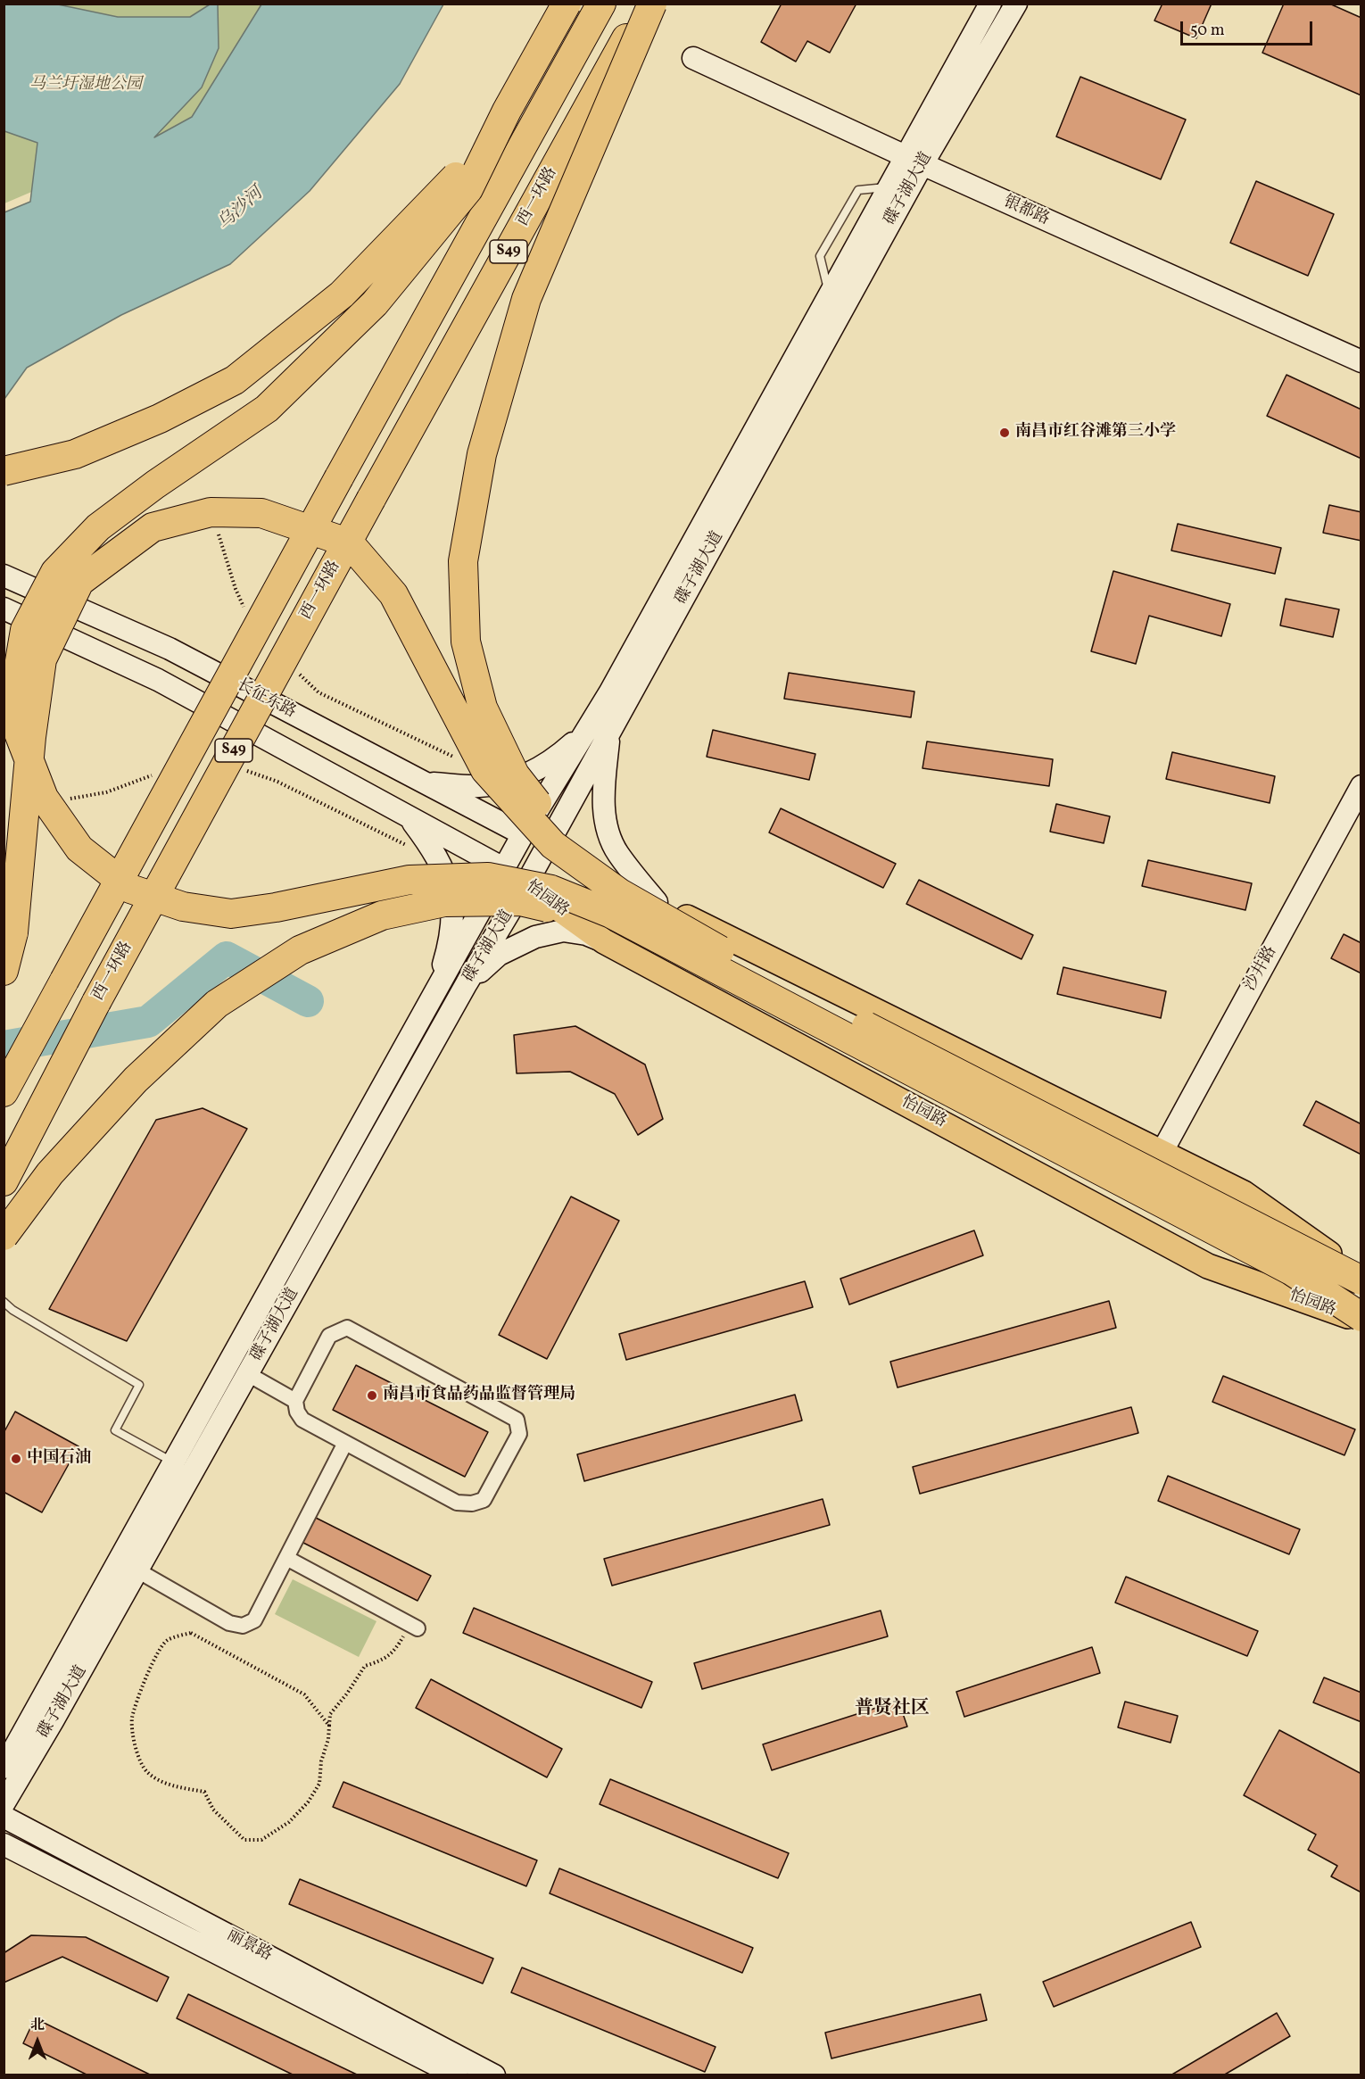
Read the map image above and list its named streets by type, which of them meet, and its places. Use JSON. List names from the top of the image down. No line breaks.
{"streets":{"highway":["西一环路","S49"],"main road":["碟子湖大道","银都路","长征东路","怡园路","沙井路","丽景路"]},"crossings":[["碟子湖大道","银都路"],["碟子湖大道","长征东路"],["碟子湖大道","怡园路"]],"districts":["普贤社区"],"water":["乌沙河"],"parks":["马兰圩湿地公园"],"places":["南昌市红谷滩第三小学","南昌市食品药品监督管理局","中国石油"],"scale_bar":"50 m","north":"top"}
